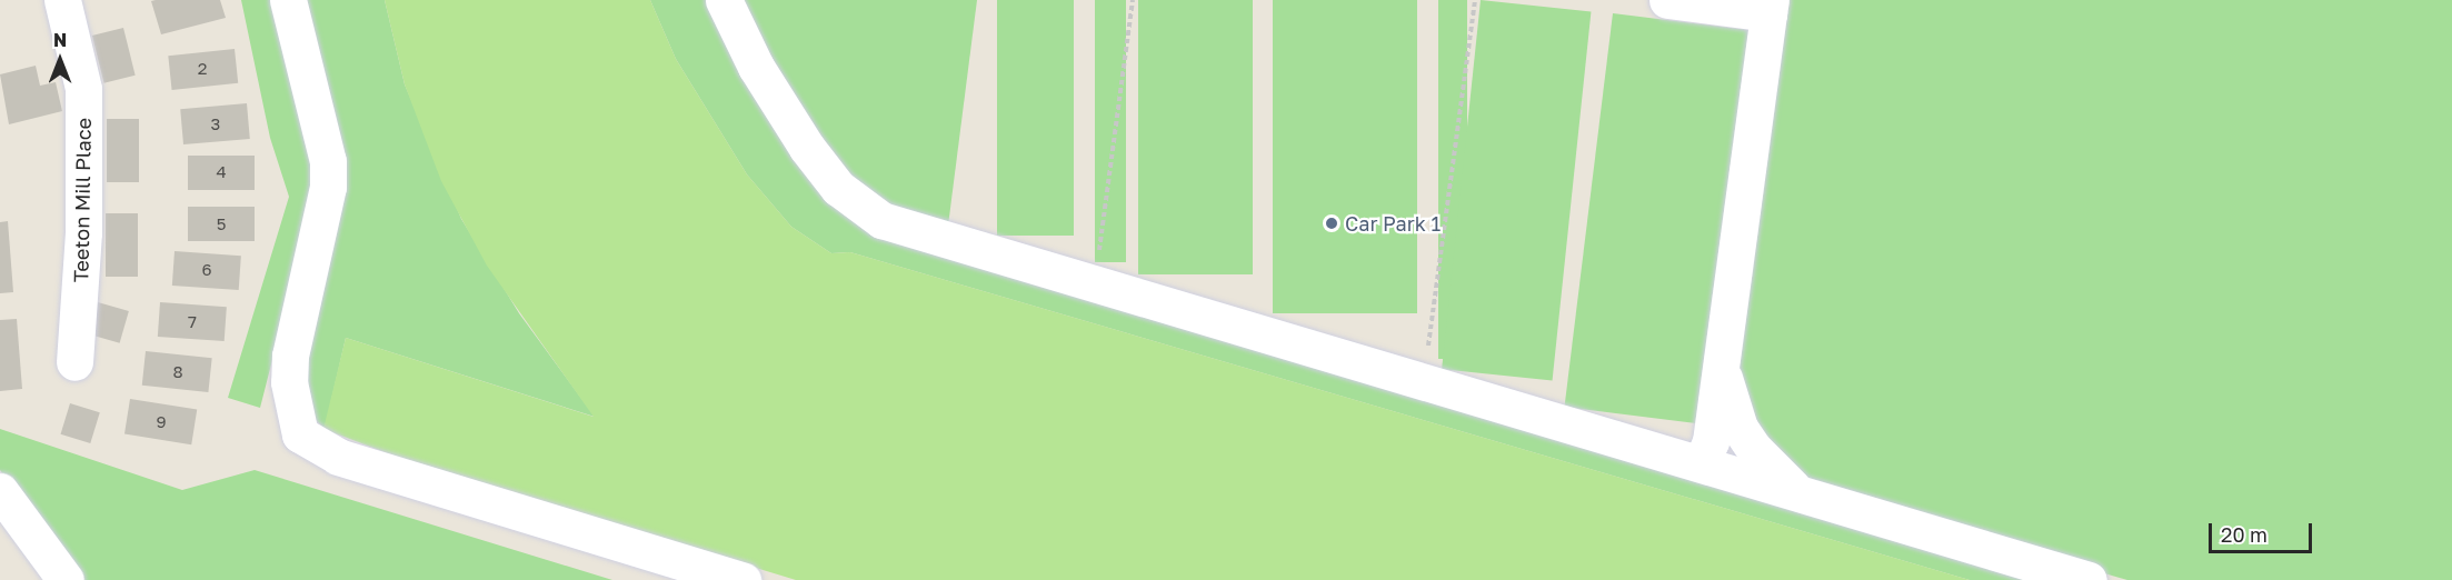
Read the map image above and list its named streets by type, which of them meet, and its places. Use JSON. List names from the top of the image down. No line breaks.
{"streets":{"street":["Teeton Mill Place"]},"places":["Car Park 1"],"house_numbers":["2","3","4","5","6","7","8","9"],"scale_bar":"20 m","north":"top"}
